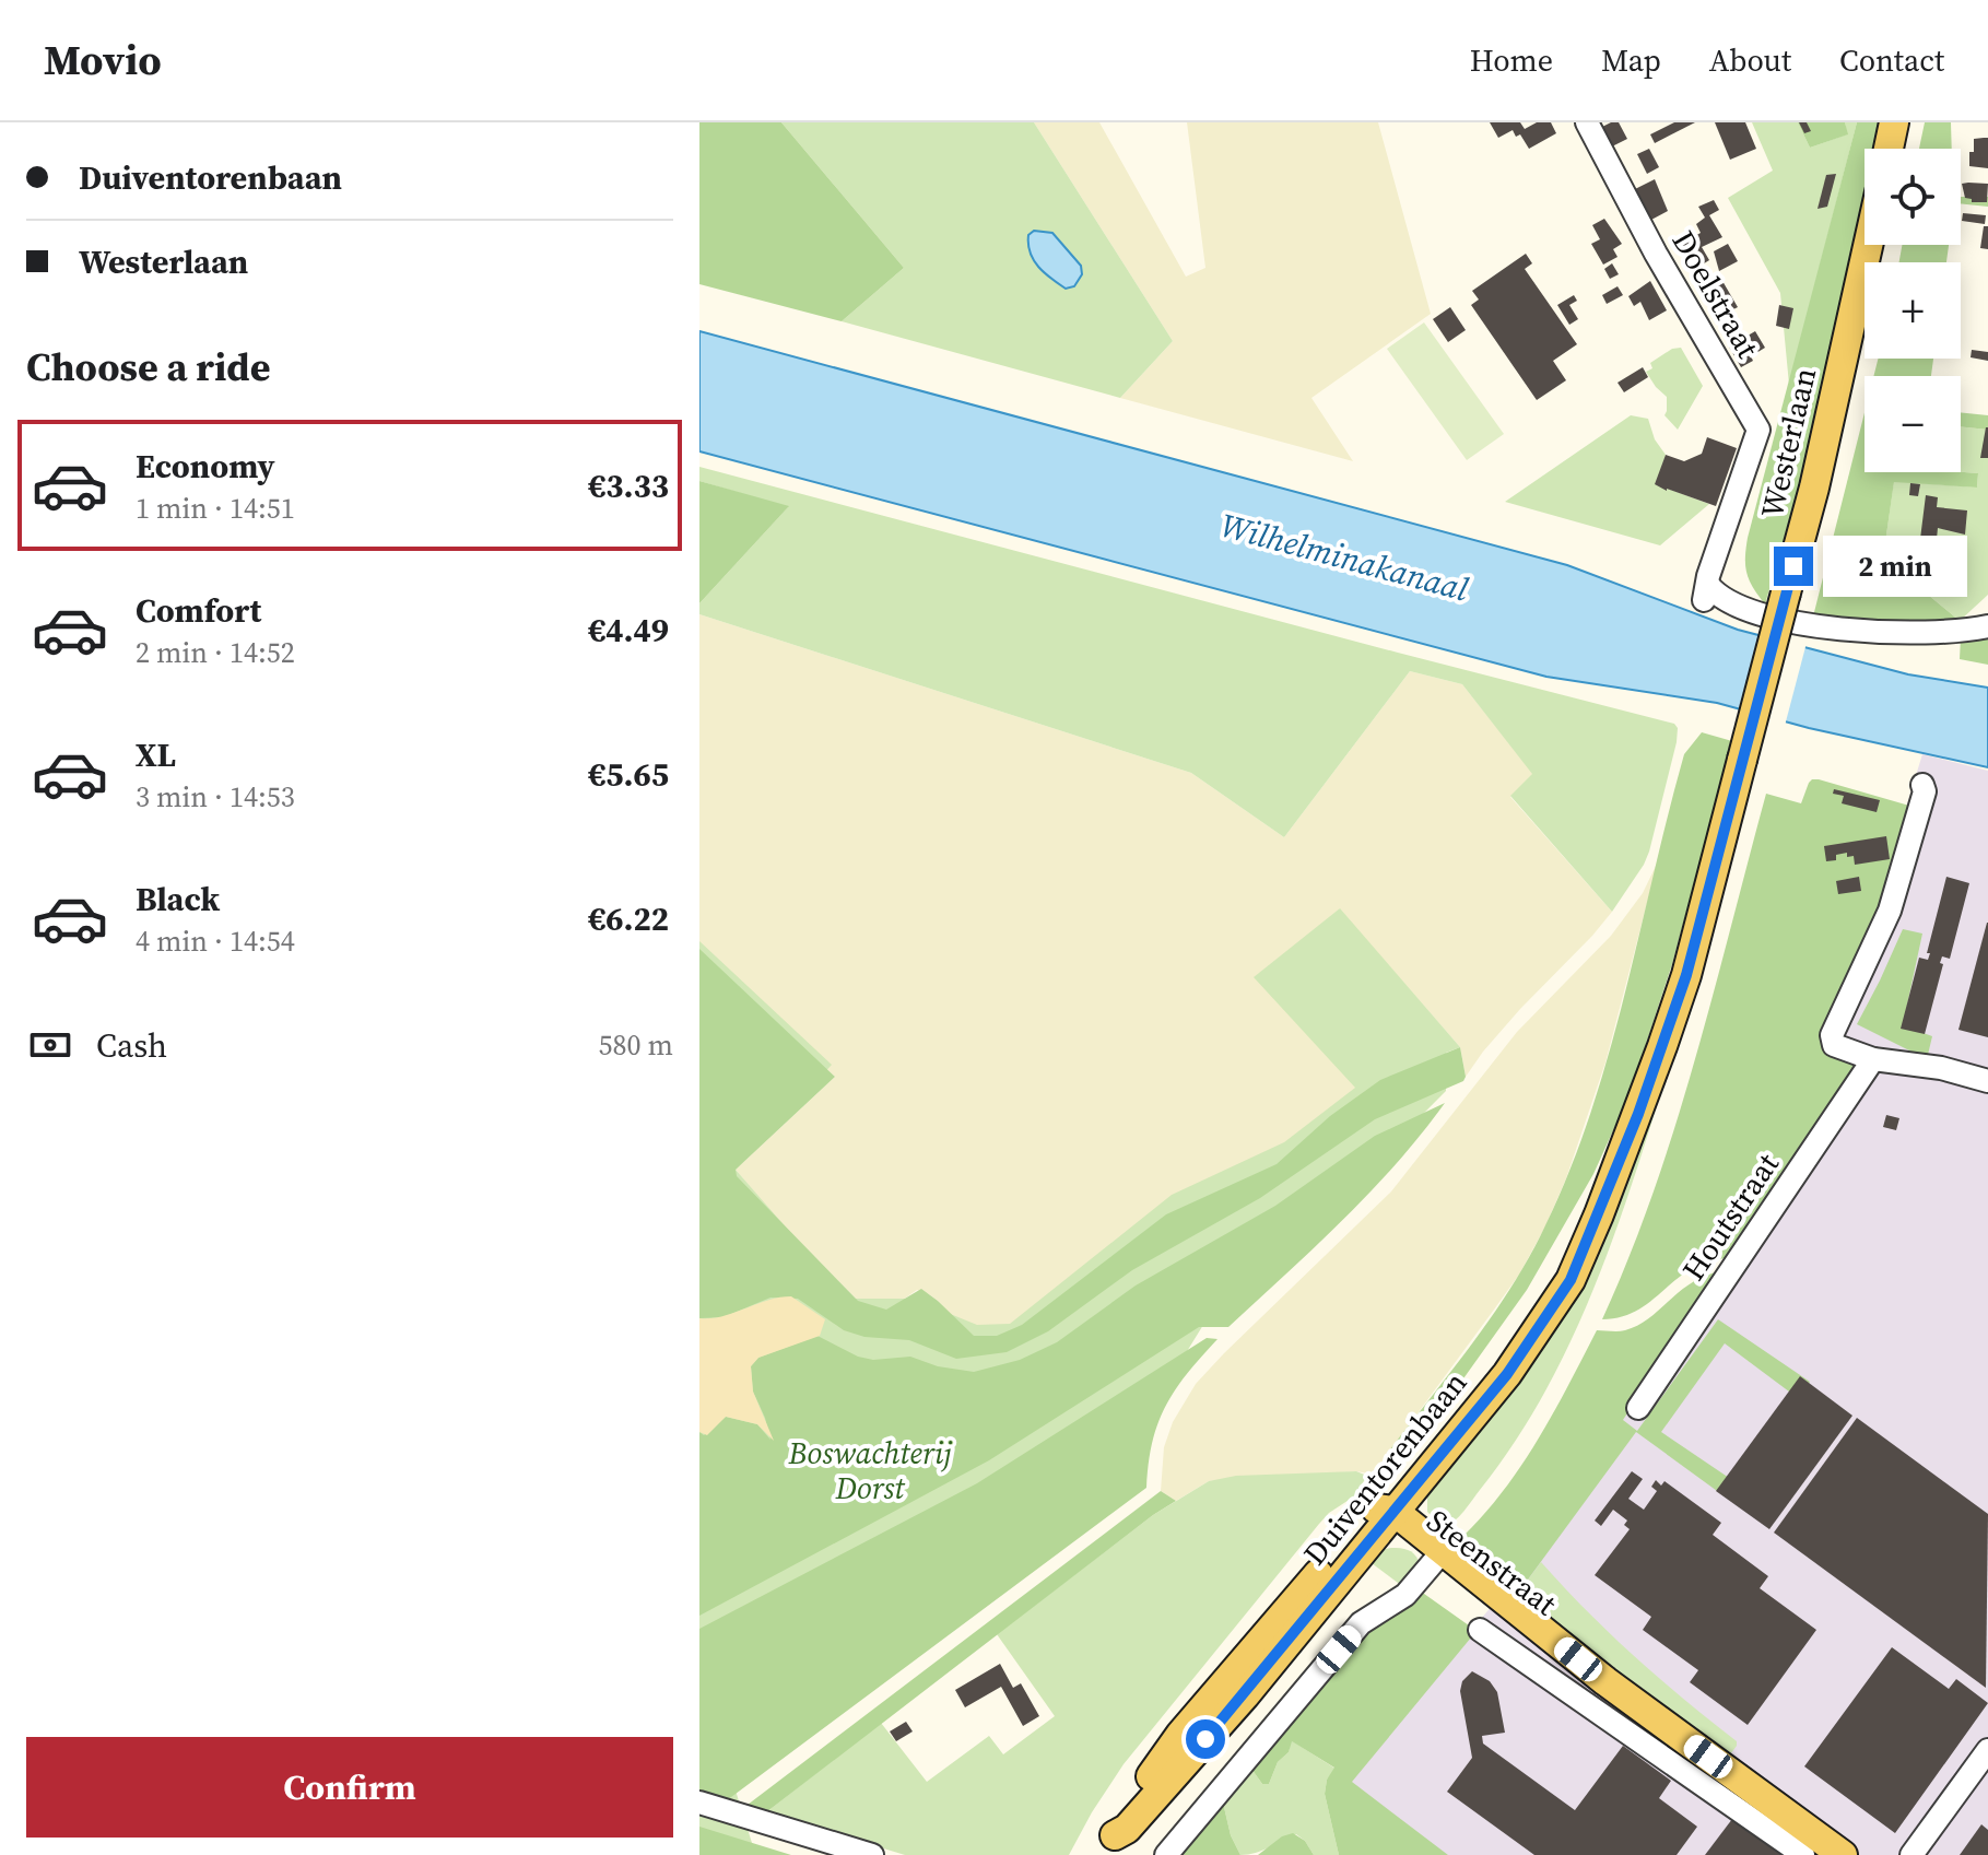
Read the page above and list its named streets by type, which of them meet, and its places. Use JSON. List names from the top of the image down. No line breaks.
{"streets":{"main road":["Westerlaan","Duiventorenbaan","Steenstraat"],"street":["Doelstraat","Houtstraat"]},"crossings":[["Westerlaan","Duiventorenbaan"],["Duiventorenbaan","Steenstraat"]],"water":["Wilhelminakanaal"],"parks":["Boswachterij Dorst"],"page":{"header":"Movio","nav":["Home","Map","About","Contact"],"banner":["Duiventorenbaan","Westerlaan"],"map_buttons":["+","−"],"heading":"Choose a ride","list":[{"name":"Economy","note":"1 min · 14:51","value":"€3.33"},{"name":"Comfort","note":"2 min · 14:52","value":"€4.49"},{"name":"XL","note":"3 min · 14:53","value":"€5.65"},{"name":"Black","note":"4 min · 14:54","value":"€6.22"}],"bubble":"2 min","pay":["Cash","580 m"],"buttons":"Confirm"}}
